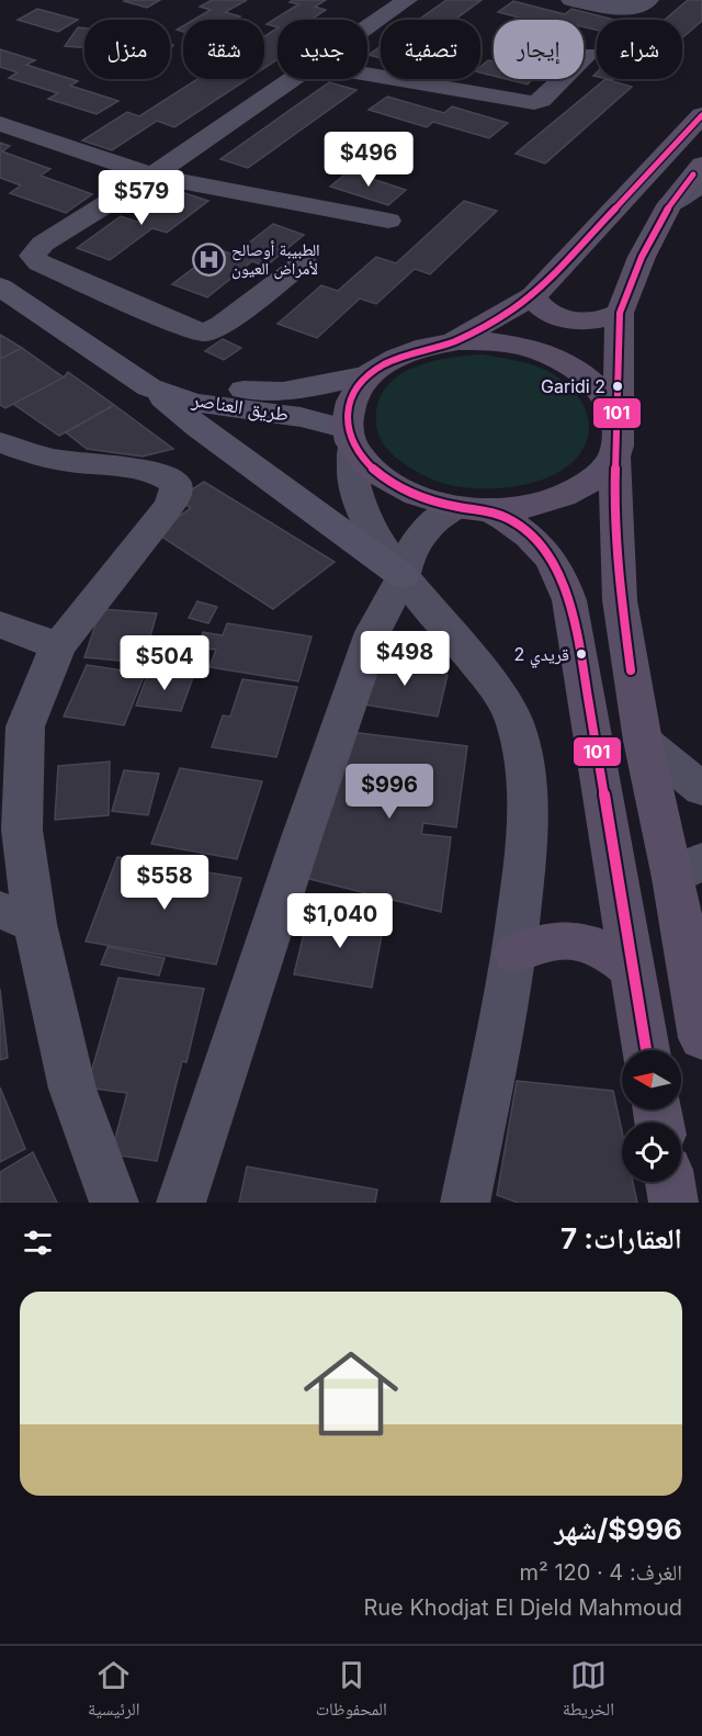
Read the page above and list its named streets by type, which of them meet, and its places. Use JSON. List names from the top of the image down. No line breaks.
{"streets":{"main road":["طريق العناصر"]},"places":{"hospital":["الطبيبة أوصالح لأمراض العيون"],"other":["Garidi 2","قريدي 2"]},"lines":["transit line 101"],"north":"left","page":{"chip":["شراء","إيجار","تصفية","جديد","شقة","منزل"],"price":["$496","$579","$498","$504","$996","$558","$1,040"],"heading":"العقارات: 7","list":[{"name":"$996/شهر","note":"الغرف: 4 · 120 m² · Rue Khodjat El Djeld Mahmoud"}],"tabs":["الخريطة","المحفوظات","الرئيسية"]}}
